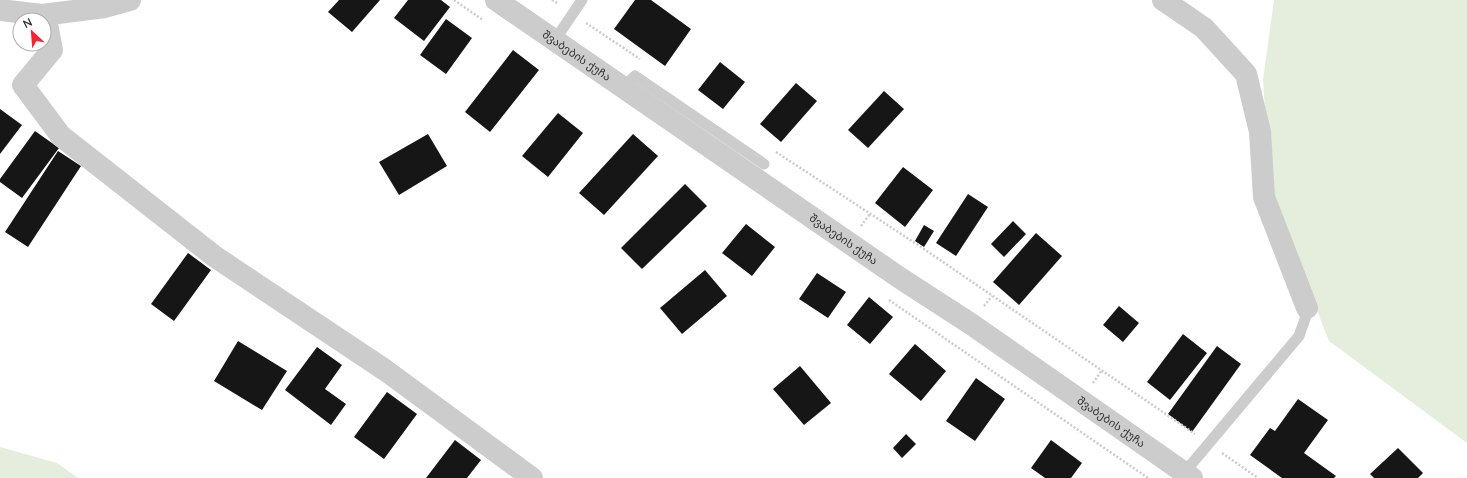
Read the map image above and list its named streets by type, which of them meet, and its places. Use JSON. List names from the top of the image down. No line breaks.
{"streets":{"street":["შვაბების ქუჩა"]},"north":"top left"}
